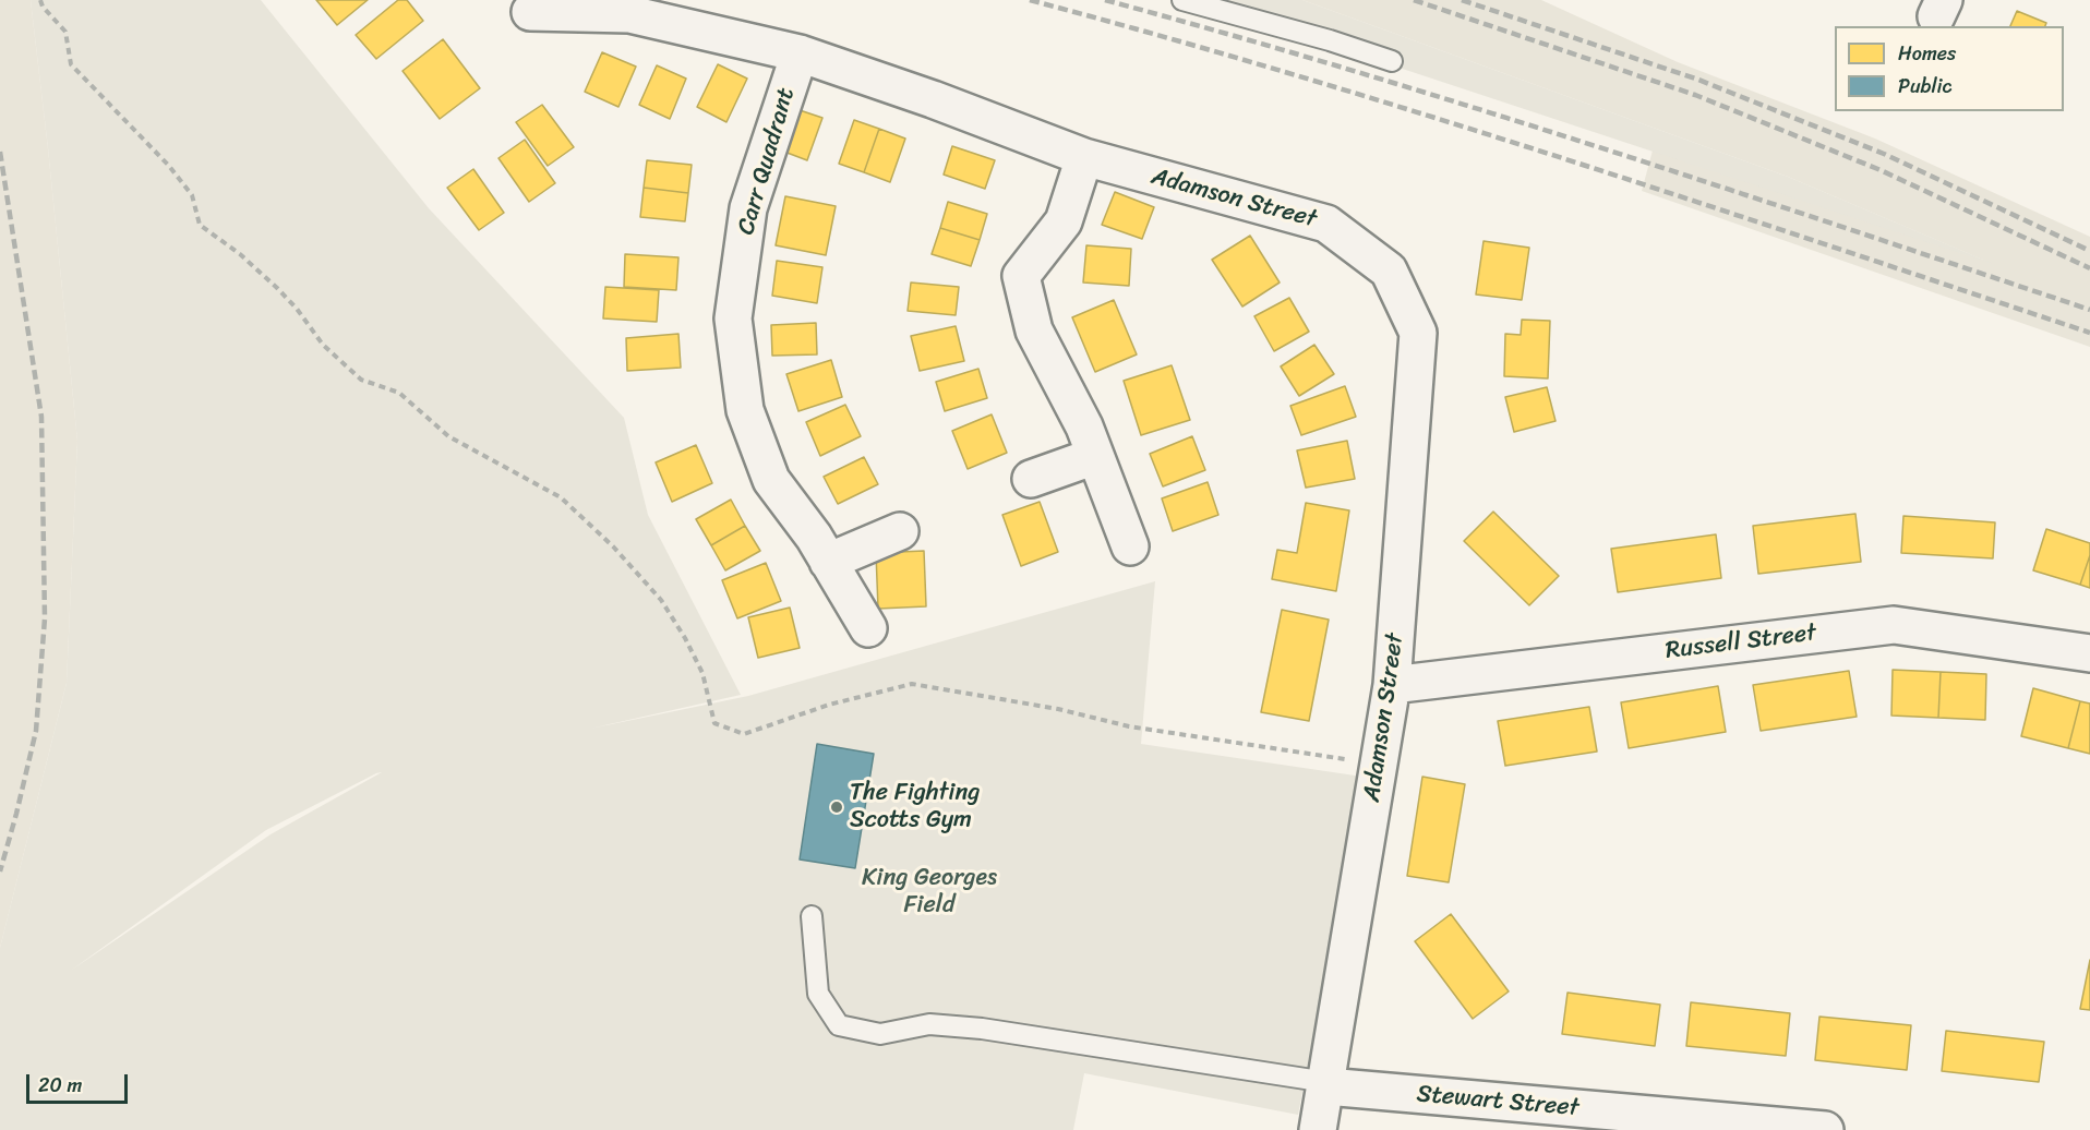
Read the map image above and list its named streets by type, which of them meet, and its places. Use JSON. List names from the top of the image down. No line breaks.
{"streets":{"street":["Carr Quadrant","Adamson Street","Russell Street","Stewart Street"]},"crossings":[["Carr Quadrant","Adamson Street"],["Adamson Street","Russell Street"],["Adamson Street","Stewart Street"]],"parks":["King Georges Field"],"places":["The Fighting Scotts Gym"],"legend":["Homes","Public"],"scale_bar":"20 m"}
